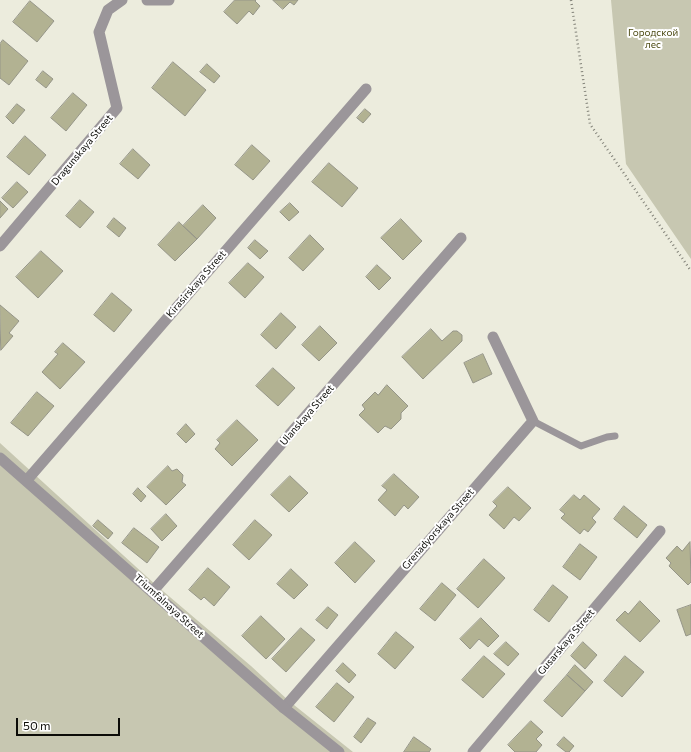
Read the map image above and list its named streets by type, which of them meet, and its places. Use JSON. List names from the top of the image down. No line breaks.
{"streets":{"street":["Dragunskaya Street","Kirasirskaya Street","Ulanskaya Street","Grenadyorskaya Street","Triumfalnaya Street","Gusarskaya Street"]},"crossings":[["Kirasirskaya Street","Triumfalnaya Street"],["Ulanskaya Street","Triumfalnaya Street"],["Grenadyorskaya Street","Triumfalnaya Street"]],"parks":["Городской лес"],"scale_bar":"50 m"}
